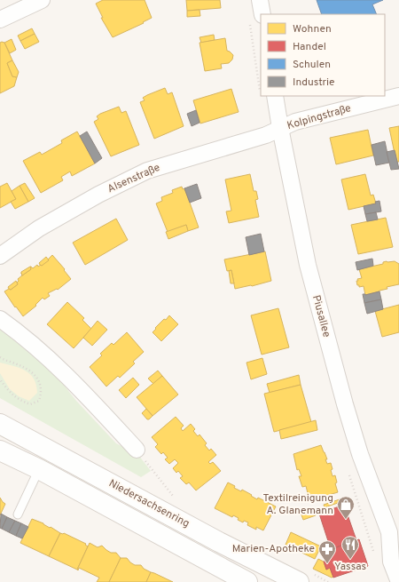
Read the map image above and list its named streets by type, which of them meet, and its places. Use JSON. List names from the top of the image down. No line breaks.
{"streets":{"main road":["Niedersachsenring"],"street":["Kolpingstraße","Alsenstraße","Piusallee"]},"crossings":[["Kolpingstraße","Alsenstraße"],["Kolpingstraße","Piusallee"],["Alsenstraße","Piusallee"]],"places":{"shop":["Textilreinigung A. Glanemann"],"restaurant":["Yassas"],"pharmacy":["Marien-Apotheke"]},"legend":["Wohnen","Handel","Schulen","Industrie"]}
